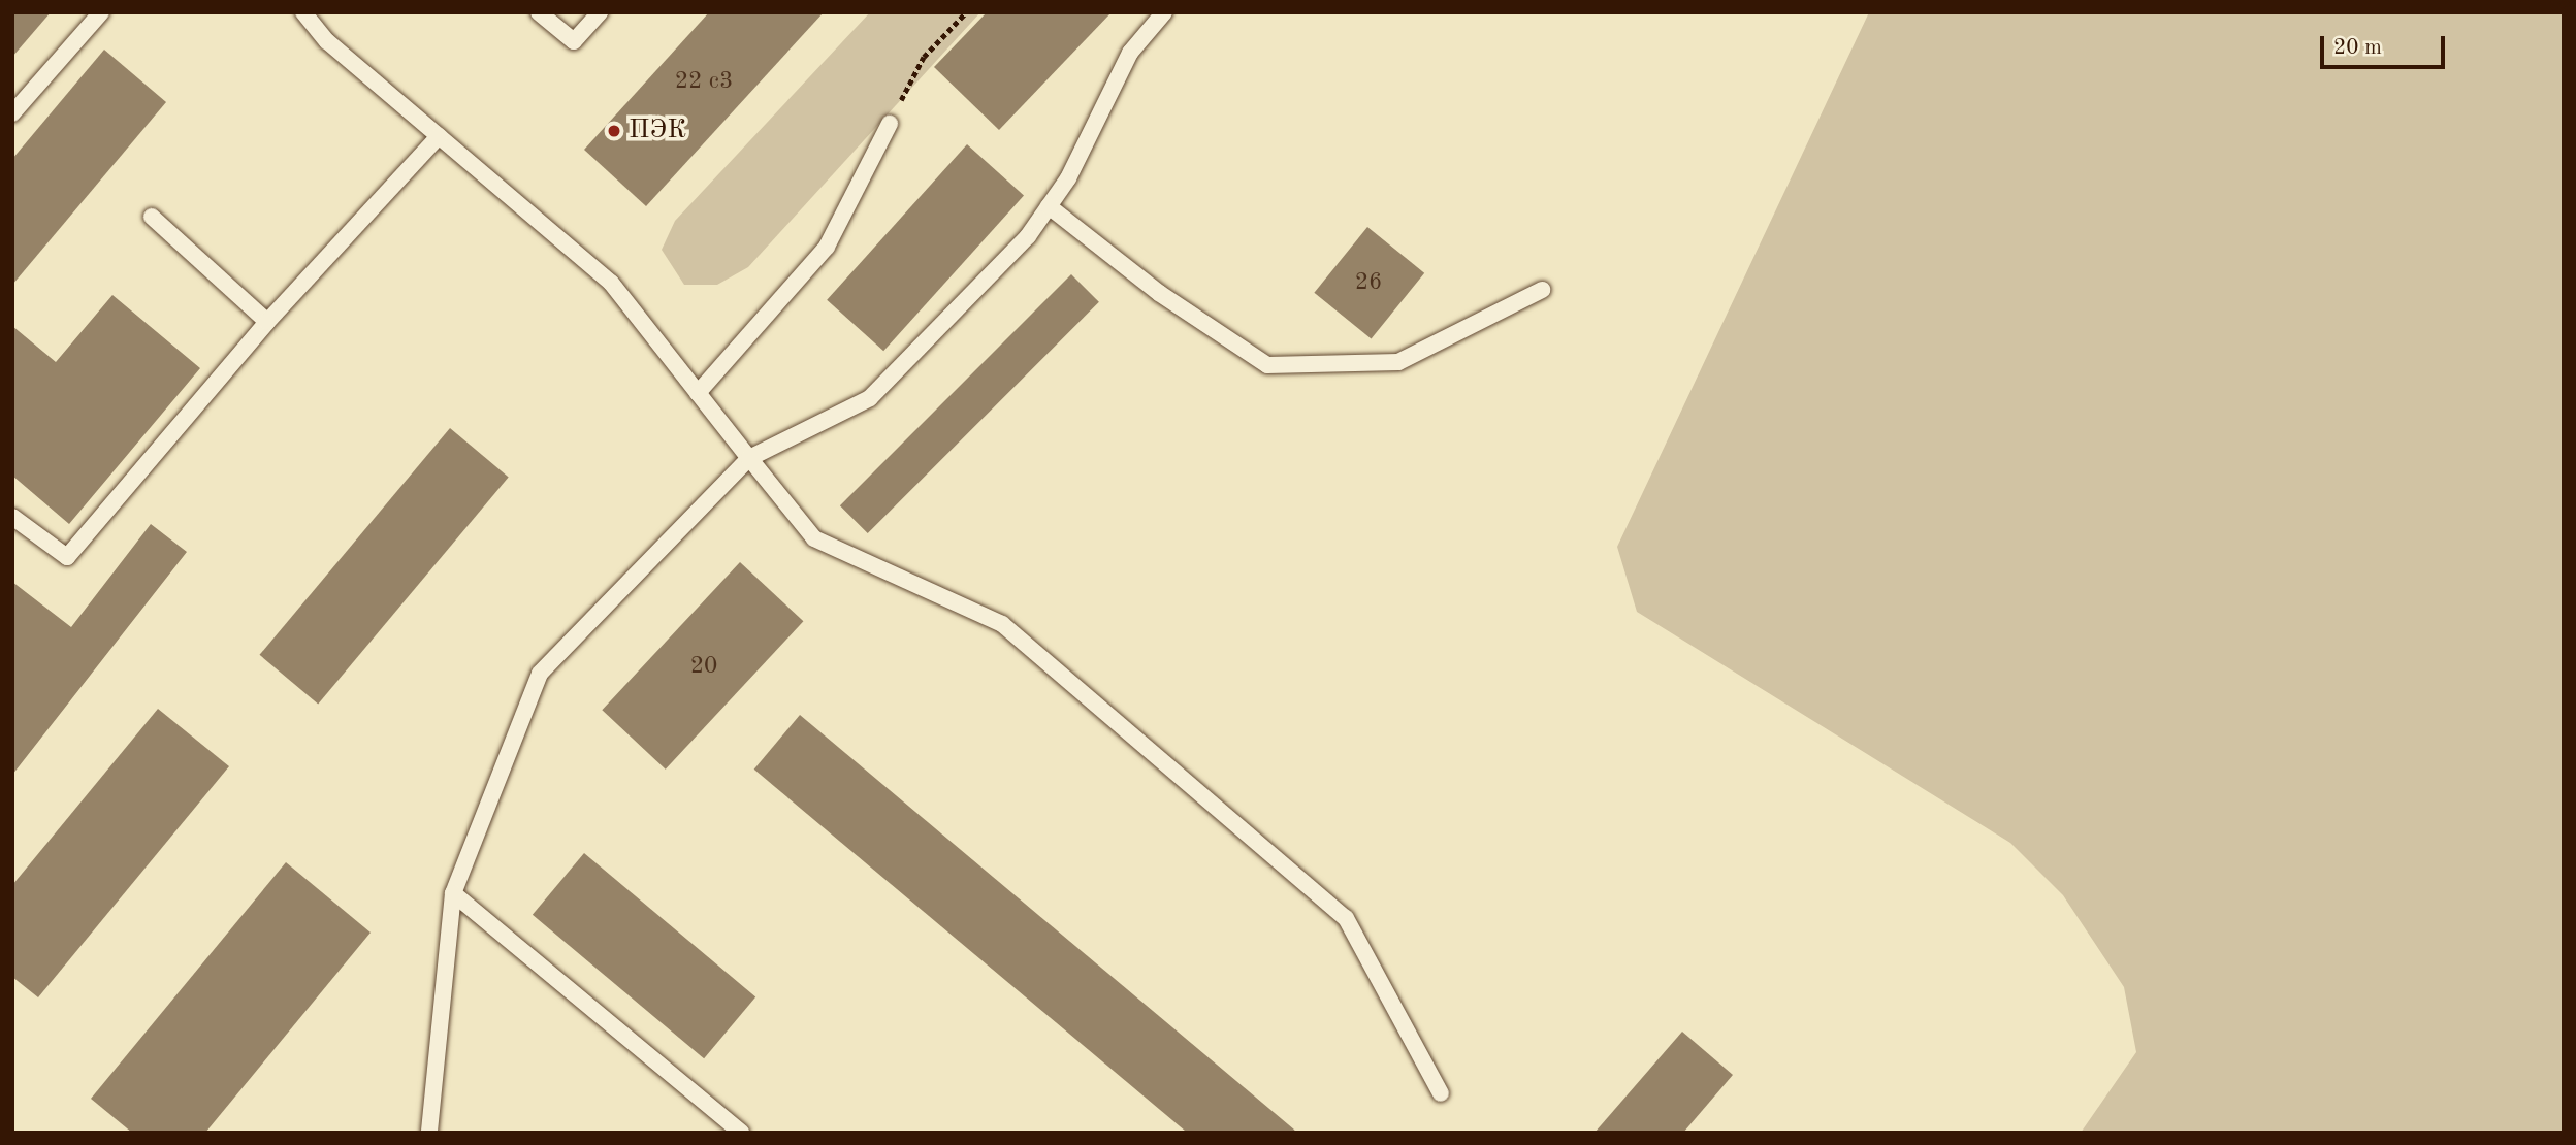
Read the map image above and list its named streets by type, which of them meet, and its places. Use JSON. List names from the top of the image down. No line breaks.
{"places":["ПЭК"],"house_numbers":["22 с3","26","20"],"scale_bar":"20 m"}
